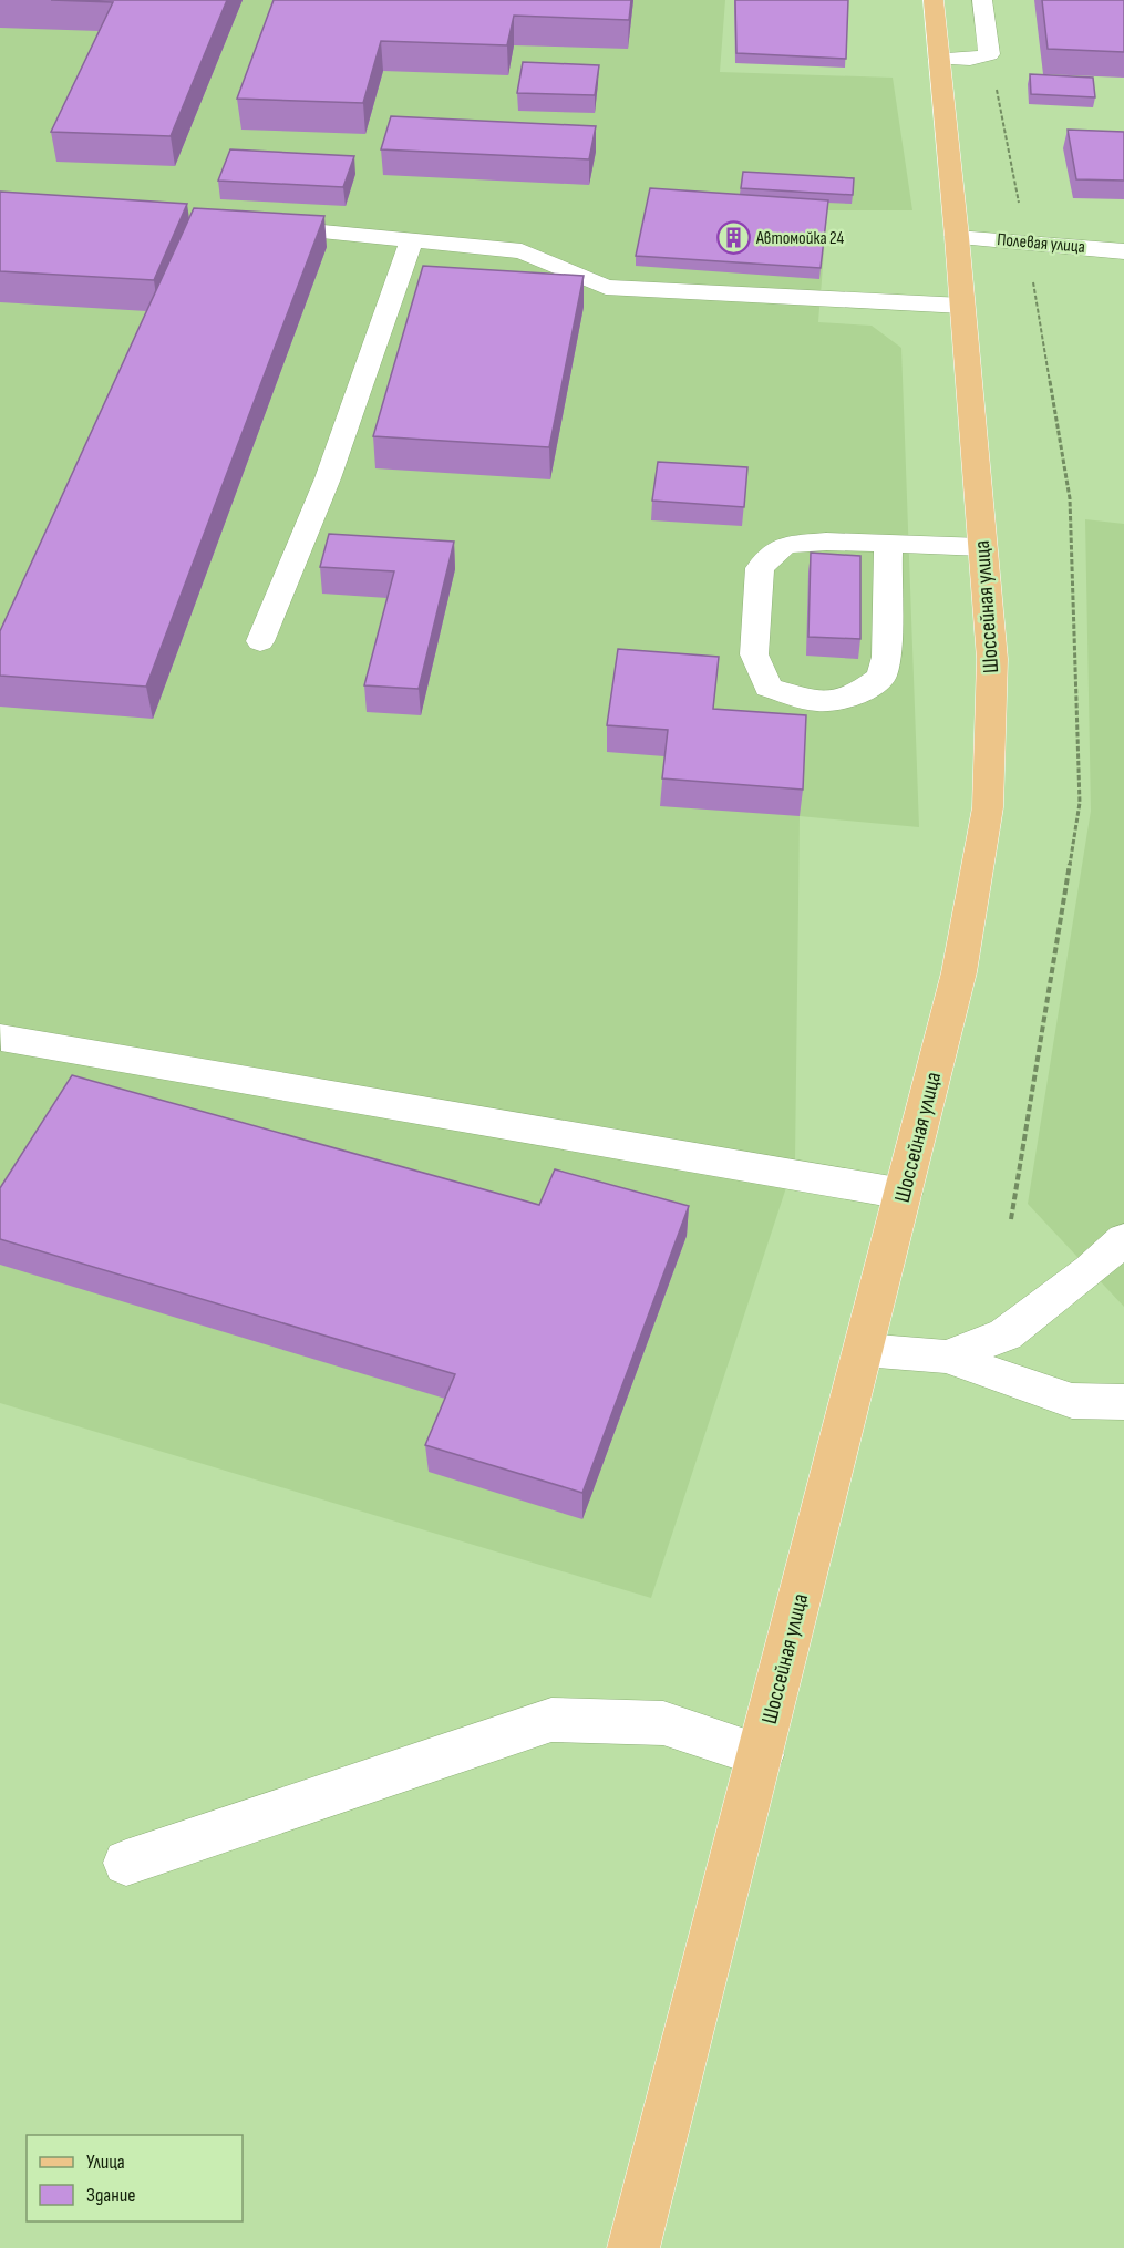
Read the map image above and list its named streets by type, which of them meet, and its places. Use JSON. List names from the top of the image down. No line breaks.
{"streets":{"main road":["Шоссейная улица"],"street":["Полевая улица"]},"crossings":[["Полевая улица","Шоссейная улица"]],"places":{"building":["Автомойка 24"]},"legend":["Улица","Здание"]}
